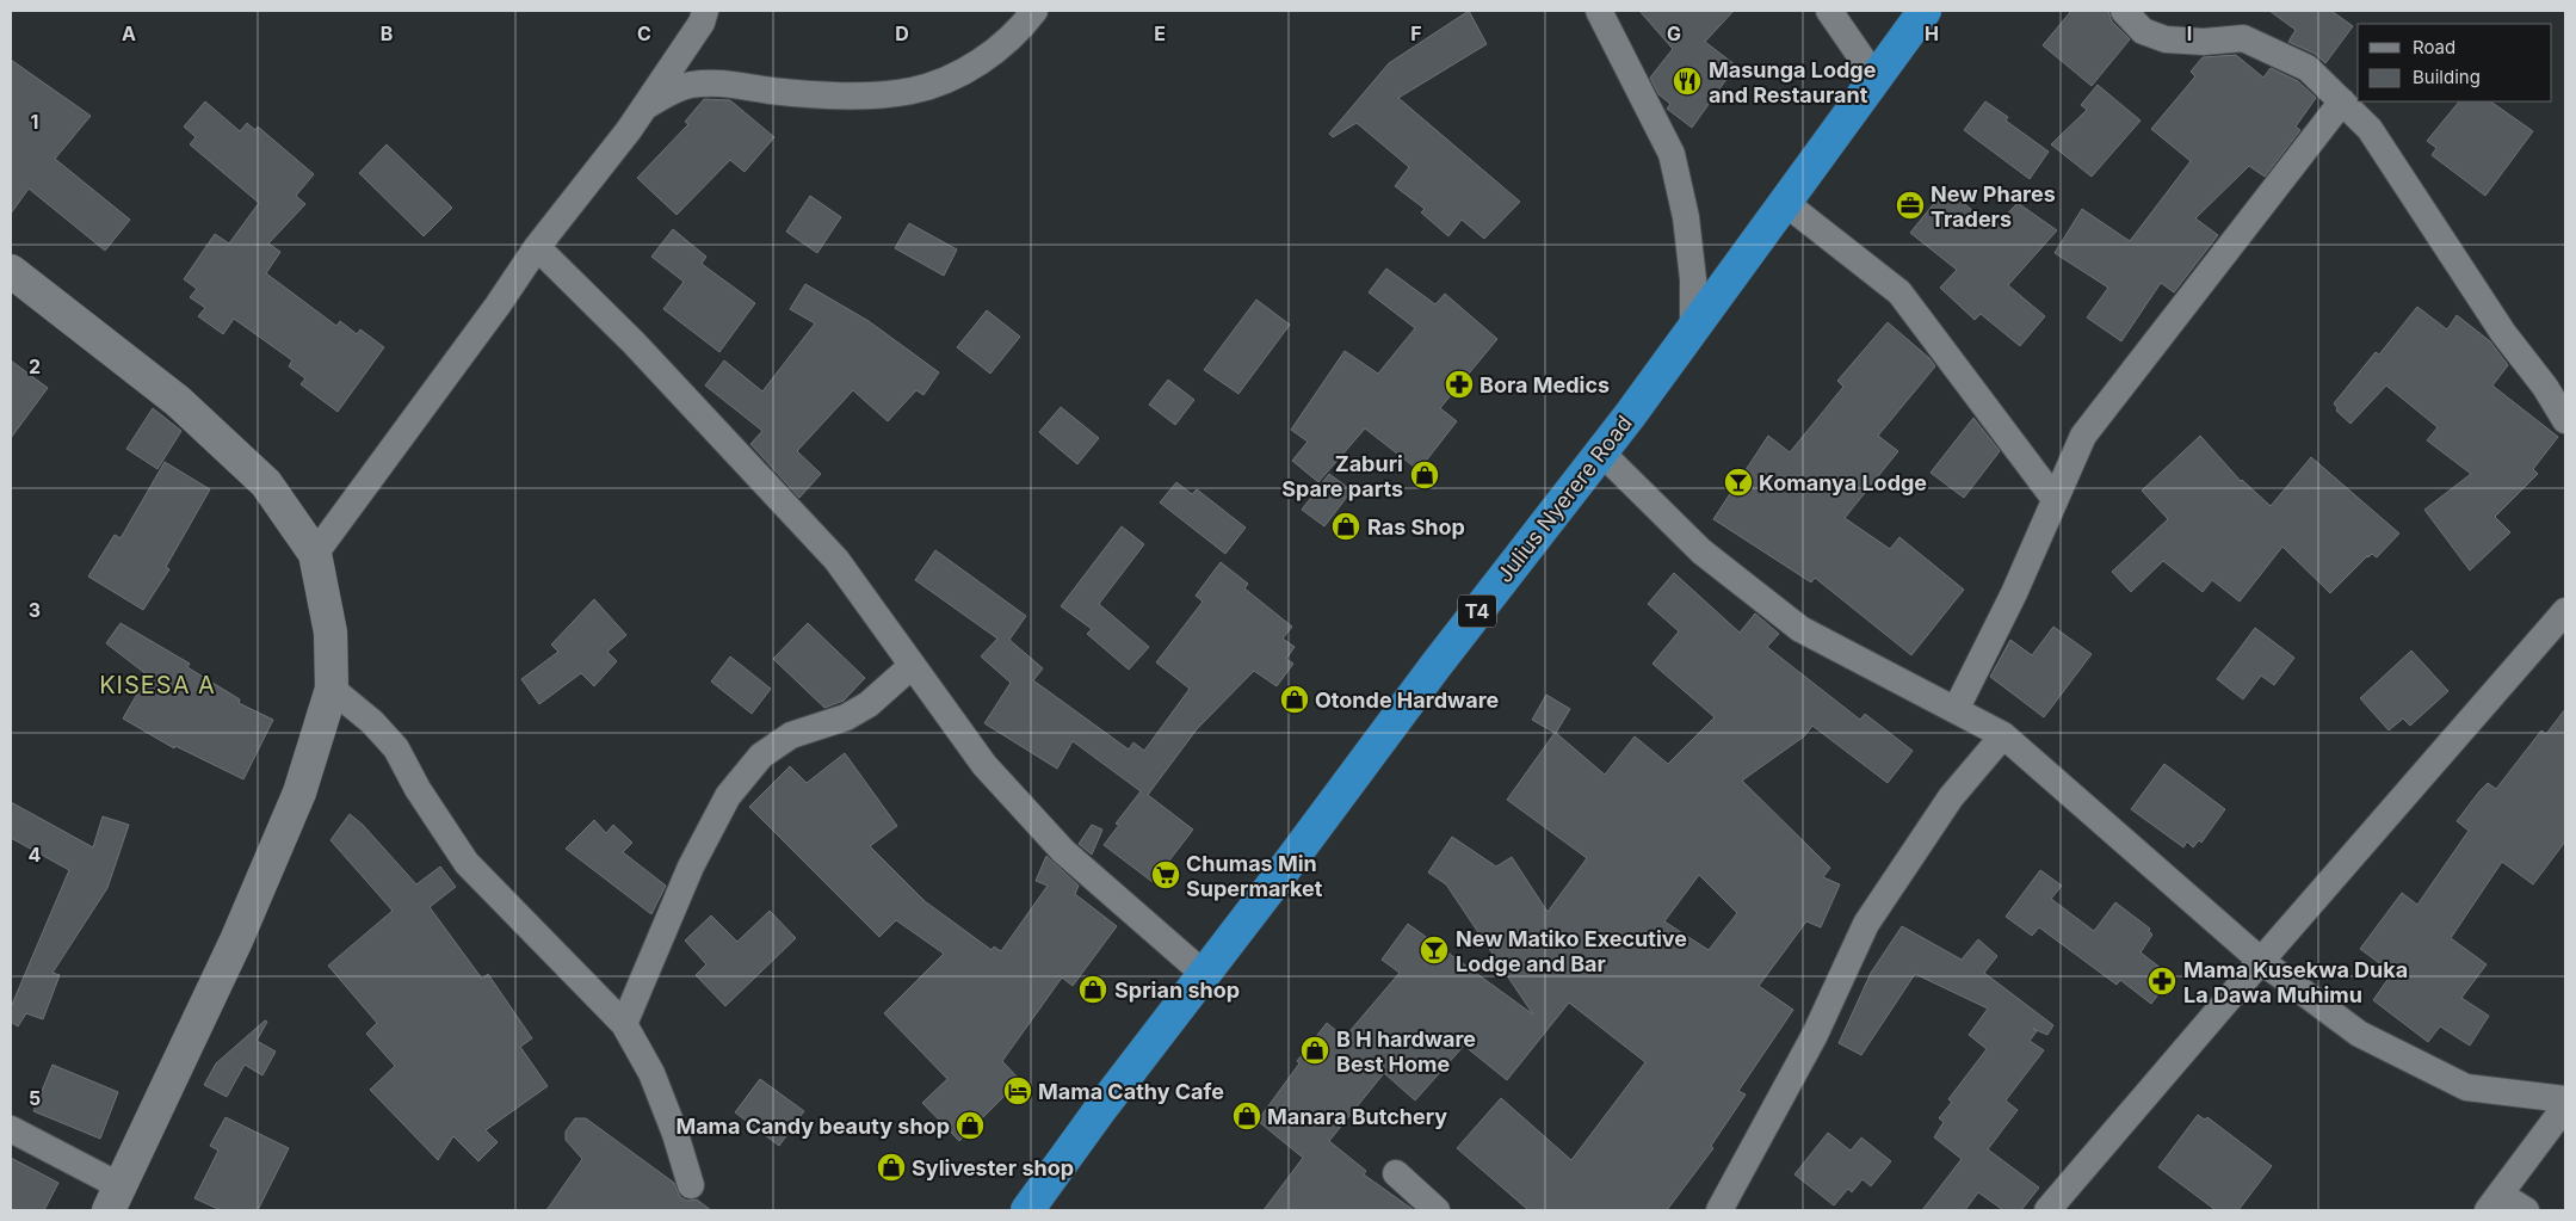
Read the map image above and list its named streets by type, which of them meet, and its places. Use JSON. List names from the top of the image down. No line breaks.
{"streets":{"highway":["Julius Nyerere Road","T4"]},"districts":["KISESA A"],"places":{"restaurant":["Masunga Lodge and Restaurant"],"office":["New Phares Traders"],"pharmacy":["Bora Medics","Mama Kusekwa Duka La Dawa Muhimu"],"shop":["Zaburi Spare parts","Ras Shop","Otonde Hardware","Sprian shop","B H hardware Best Home","Manara Butchery","Mama Candy beauty shop","Sylivester shop"],"bar":["Komanya Lodge","New Matiko Executive Lodge and Bar"],"supermarket":["Chumas Min Supermarket"],"hotel":["Mama Cathy Cafe"]},"legend":["Road","Building"],"grid":{"columns":["A","B","C","D","E","F","G","H","I"],"rows":["1","2","3","4","5"]}}
